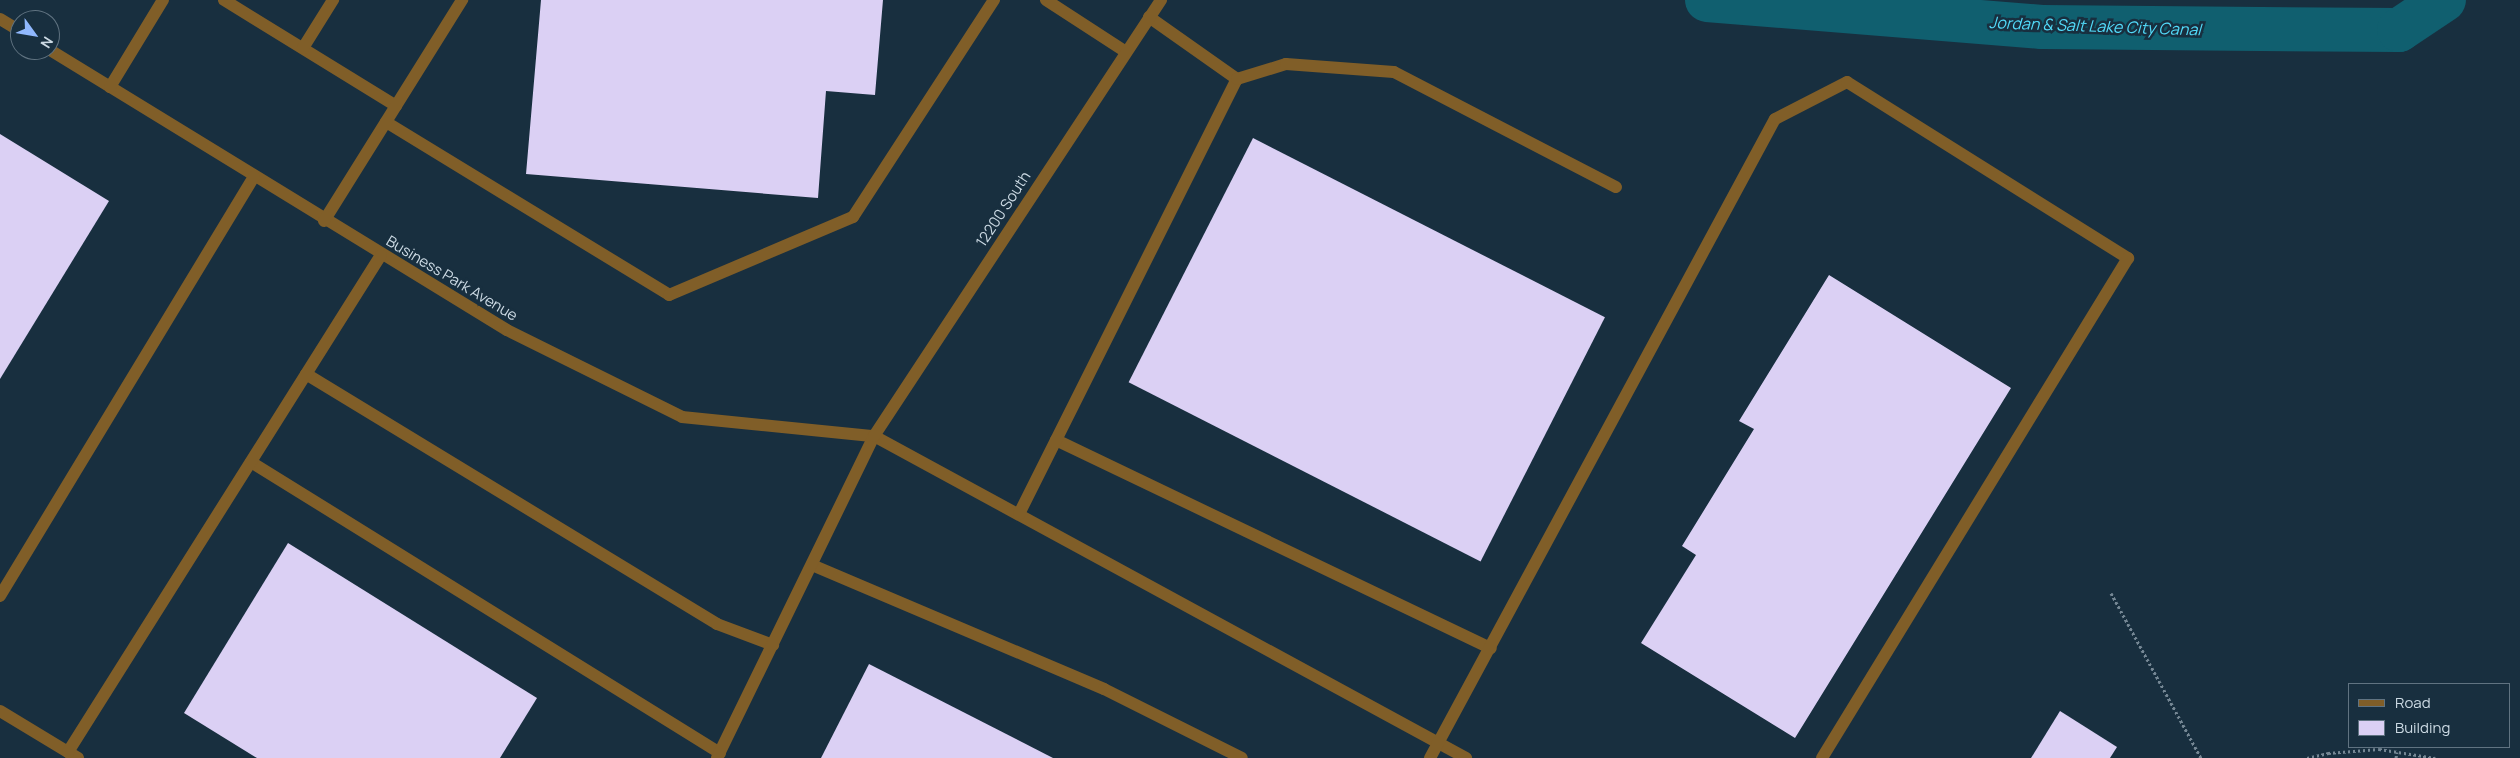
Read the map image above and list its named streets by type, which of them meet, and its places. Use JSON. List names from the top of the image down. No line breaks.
{"streets":{"street":["12200 South","Business Park Avenue"]},"crossings":[["12200 South","Business Park Avenue"]],"water":["Jordan & Salt Lake City Canal"],"legend":["Road","Building"],"north":"bottom right"}
